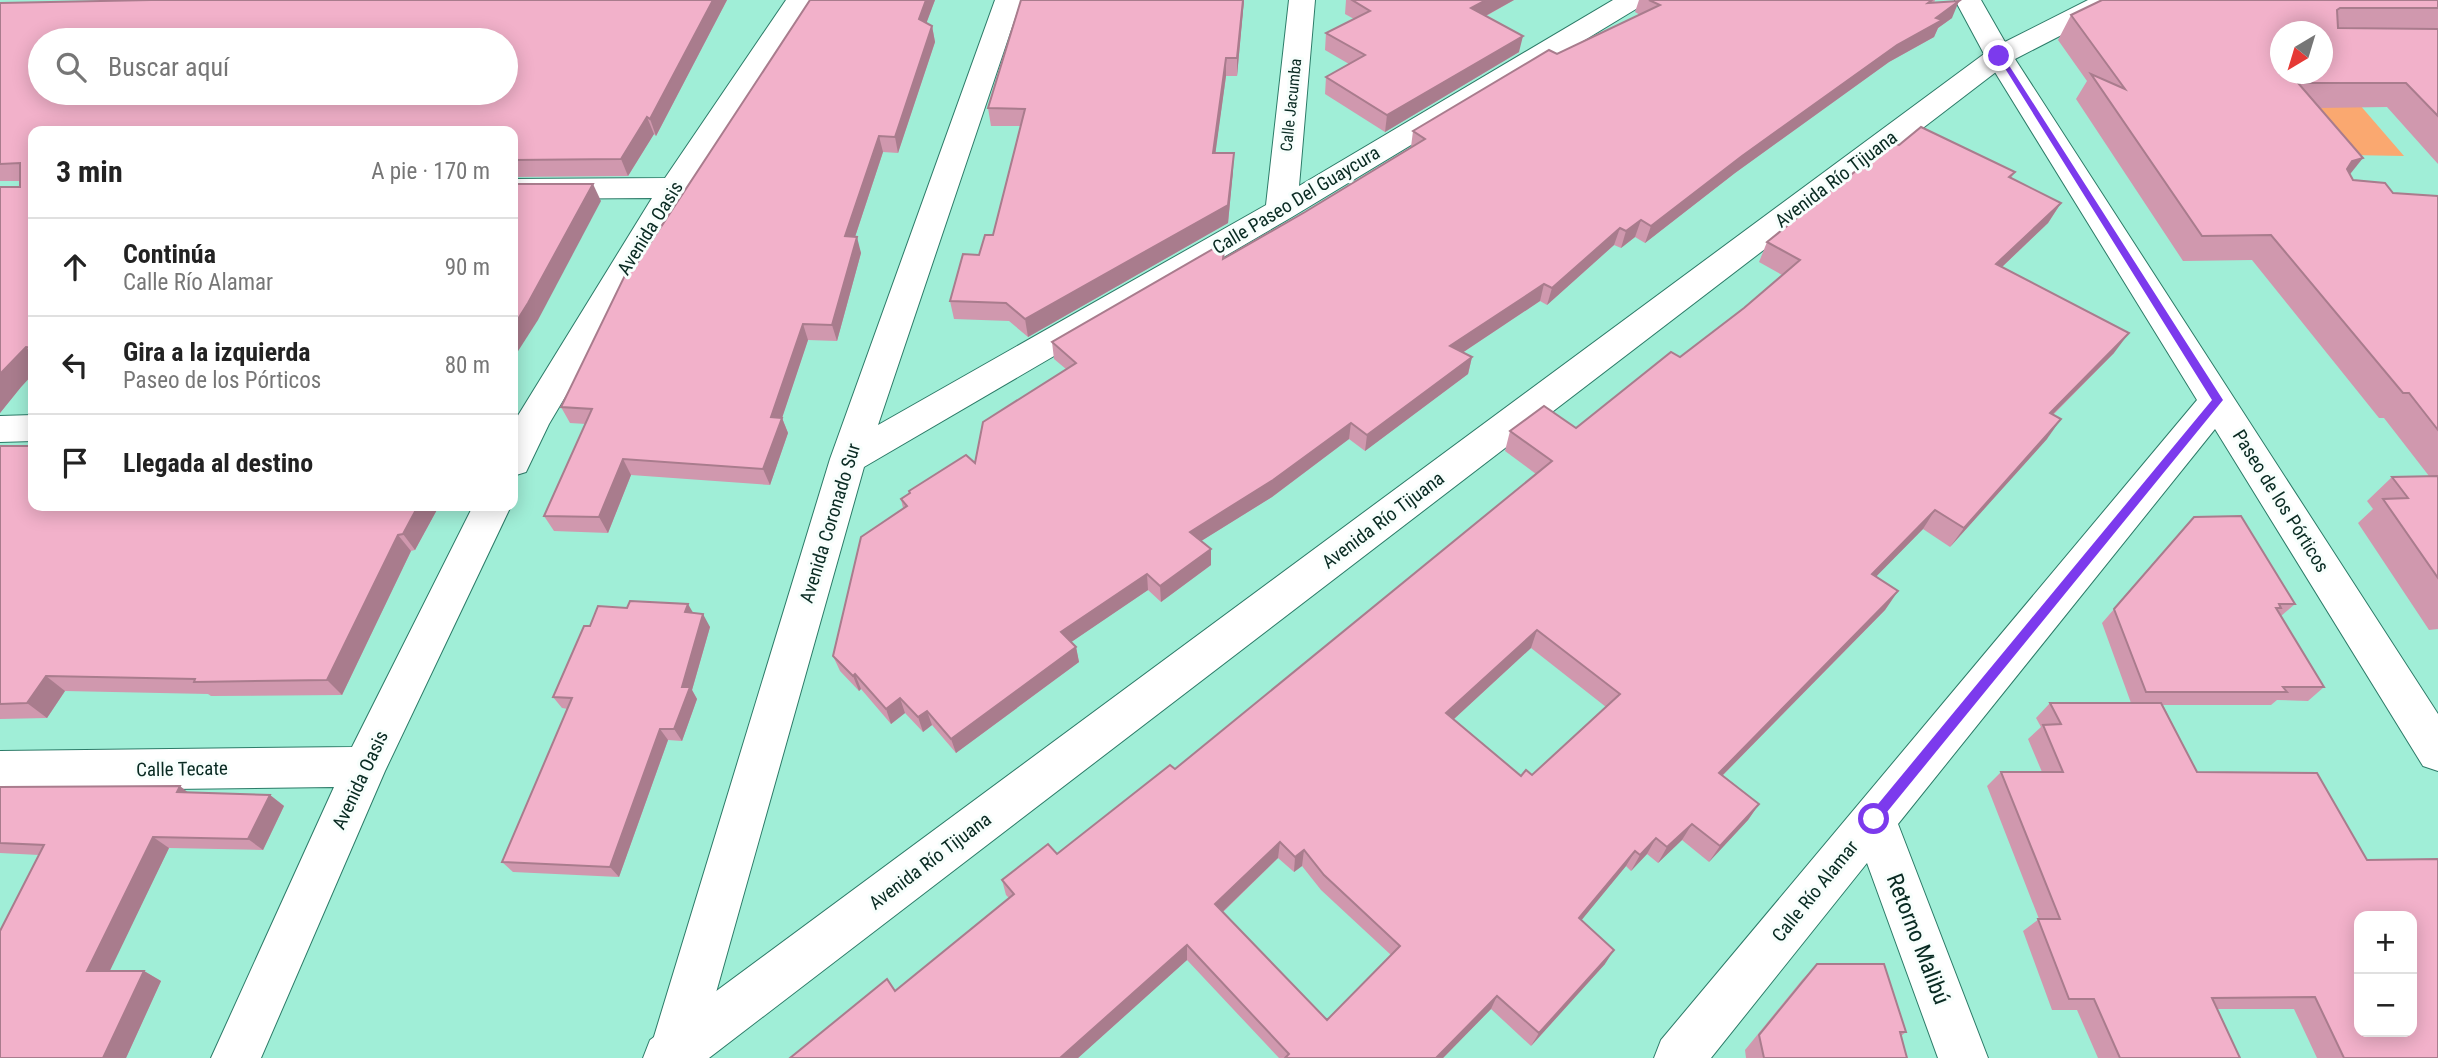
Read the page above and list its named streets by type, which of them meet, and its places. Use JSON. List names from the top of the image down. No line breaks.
{"streets":{"street":["Calle Jacumba","Avenida Río Tijuana","Calle Paseo Del Guaycura","Avenida Oasis","Paseo de los Pórticos","Avenida Coronado Sur","Calle Tecate","Calle Río Alamar","Retorno Malibú"]},"crossings":[["Calle Jacumba","Calle Paseo Del Guaycura"],["Avenida Río Tijuana","Paseo de los Pórticos"],["Avenida Río Tijuana","Avenida Coronado Sur"],["Calle Paseo Del Guaycura","Avenida Coronado Sur"],["Avenida Oasis","Calle Tecate"],["Paseo de los Pórticos","Calle Río Alamar"],["Calle Río Alamar","Retorno Malibú"]],"north":"bottom left","page":{"search":"Buscar aquí","heading":["3 min","A pie · 170 m"],"list":[["Continúa","Calle Río Alamar","90 m"],["Gira a la izquierda","Paseo de los Pórticos","80 m"],"Llegada al destino"],"map_buttons":["+","−"]}}
